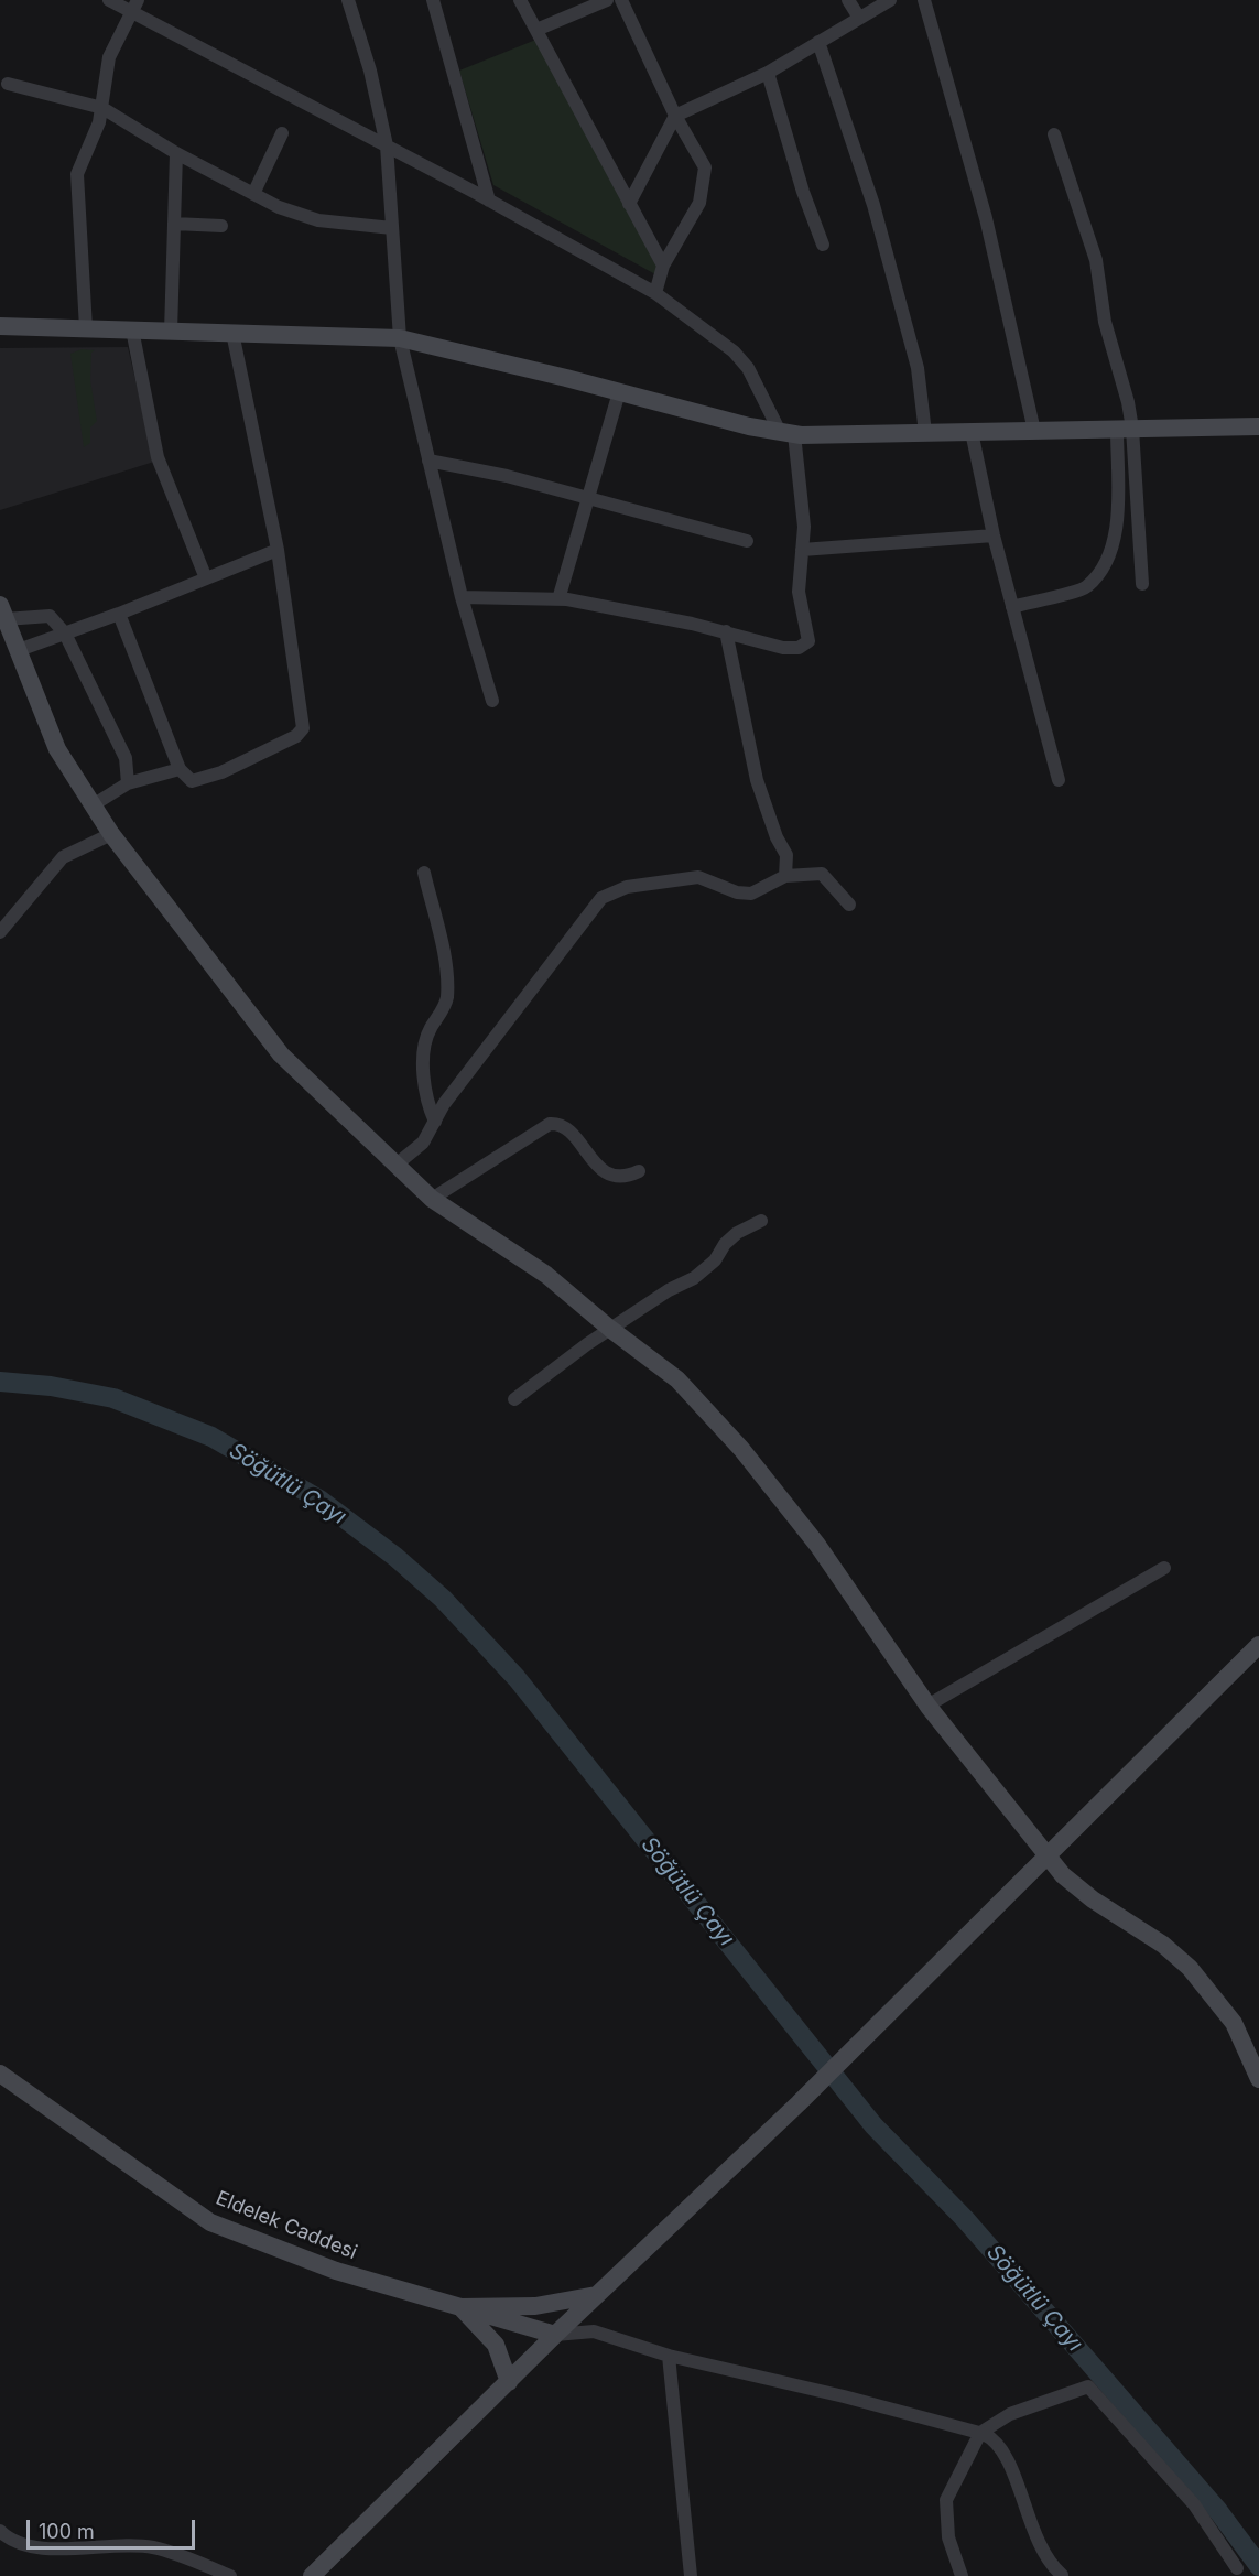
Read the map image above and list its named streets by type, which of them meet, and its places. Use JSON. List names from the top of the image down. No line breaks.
{"streets":{"street":["Eldelek Caddesi"]},"water":["Söğütlü Çayı"],"scale_bar":"100 m"}
